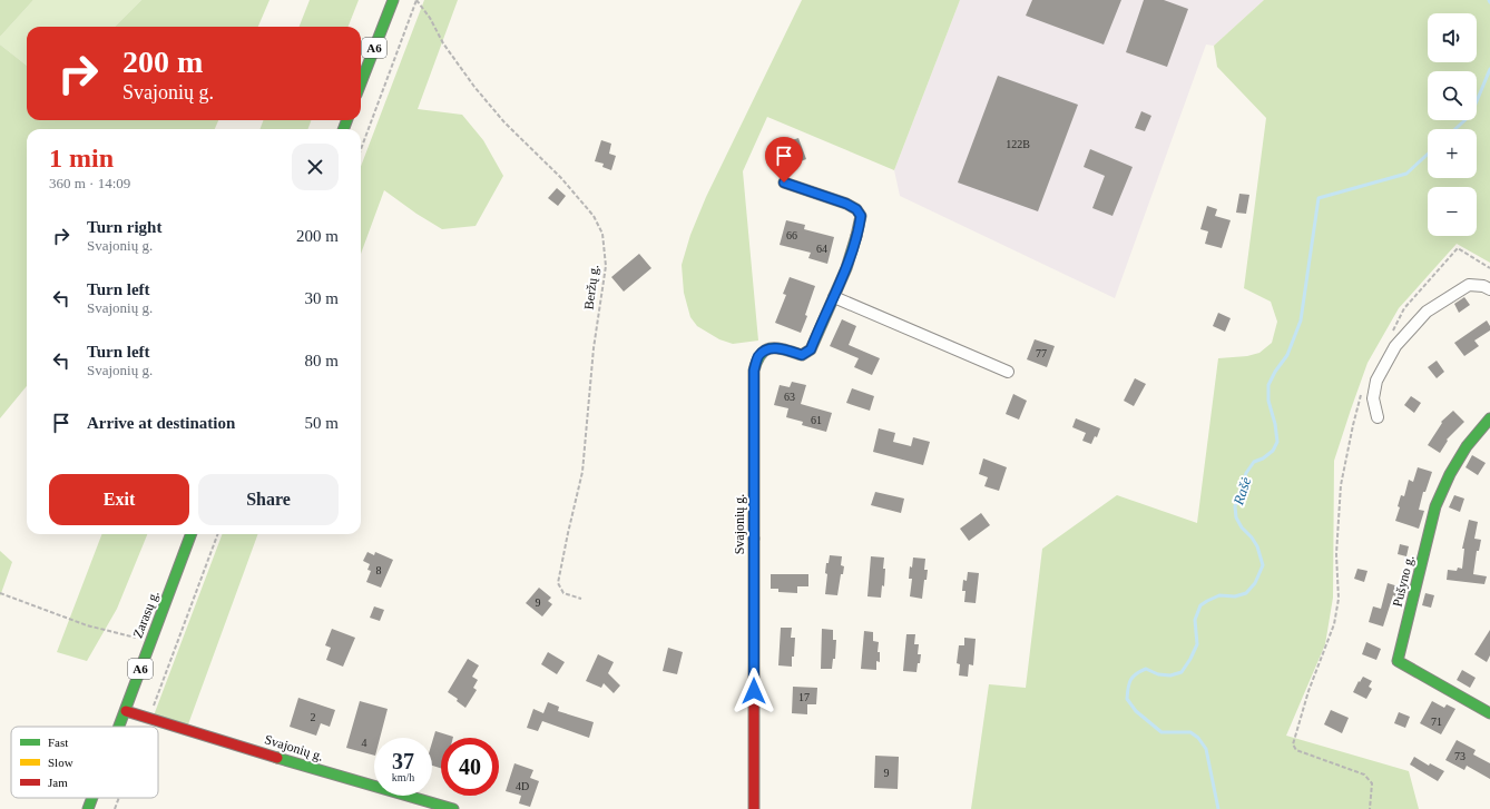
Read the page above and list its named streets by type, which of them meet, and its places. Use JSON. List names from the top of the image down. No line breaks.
{"streets":{"main road":["A6","Svajonių g.","Pušyno g.","Zarasų g."],"path":["Beržų g."]},"crossings":[["Svajonių g.","Zarasų g."]],"water":["Rašė"],"house_numbers":["122B","66","64","77","63","61","8","9","17","2","71","4","73","9","4D"],"legend":["Fast","Slow","Jam"],"page":{"map_buttons":["+","−"],"turn":["200 m","Svajonių g."],"heading":["1 min","360 m · 14:09"],"list":[{"name":"Turn right","note":"Svajonių g.","value":"200 m"},{"name":"Turn left","note":"Svajonių g.","value":"30 m"},{"name":"Turn left","note":"Svajonių g.","value":"80 m"},{"name":"Arrive at destination","value":"50 m"}],"buttons":["Exit","Share"],"speed":"37 km/h","limit":"40"}}
